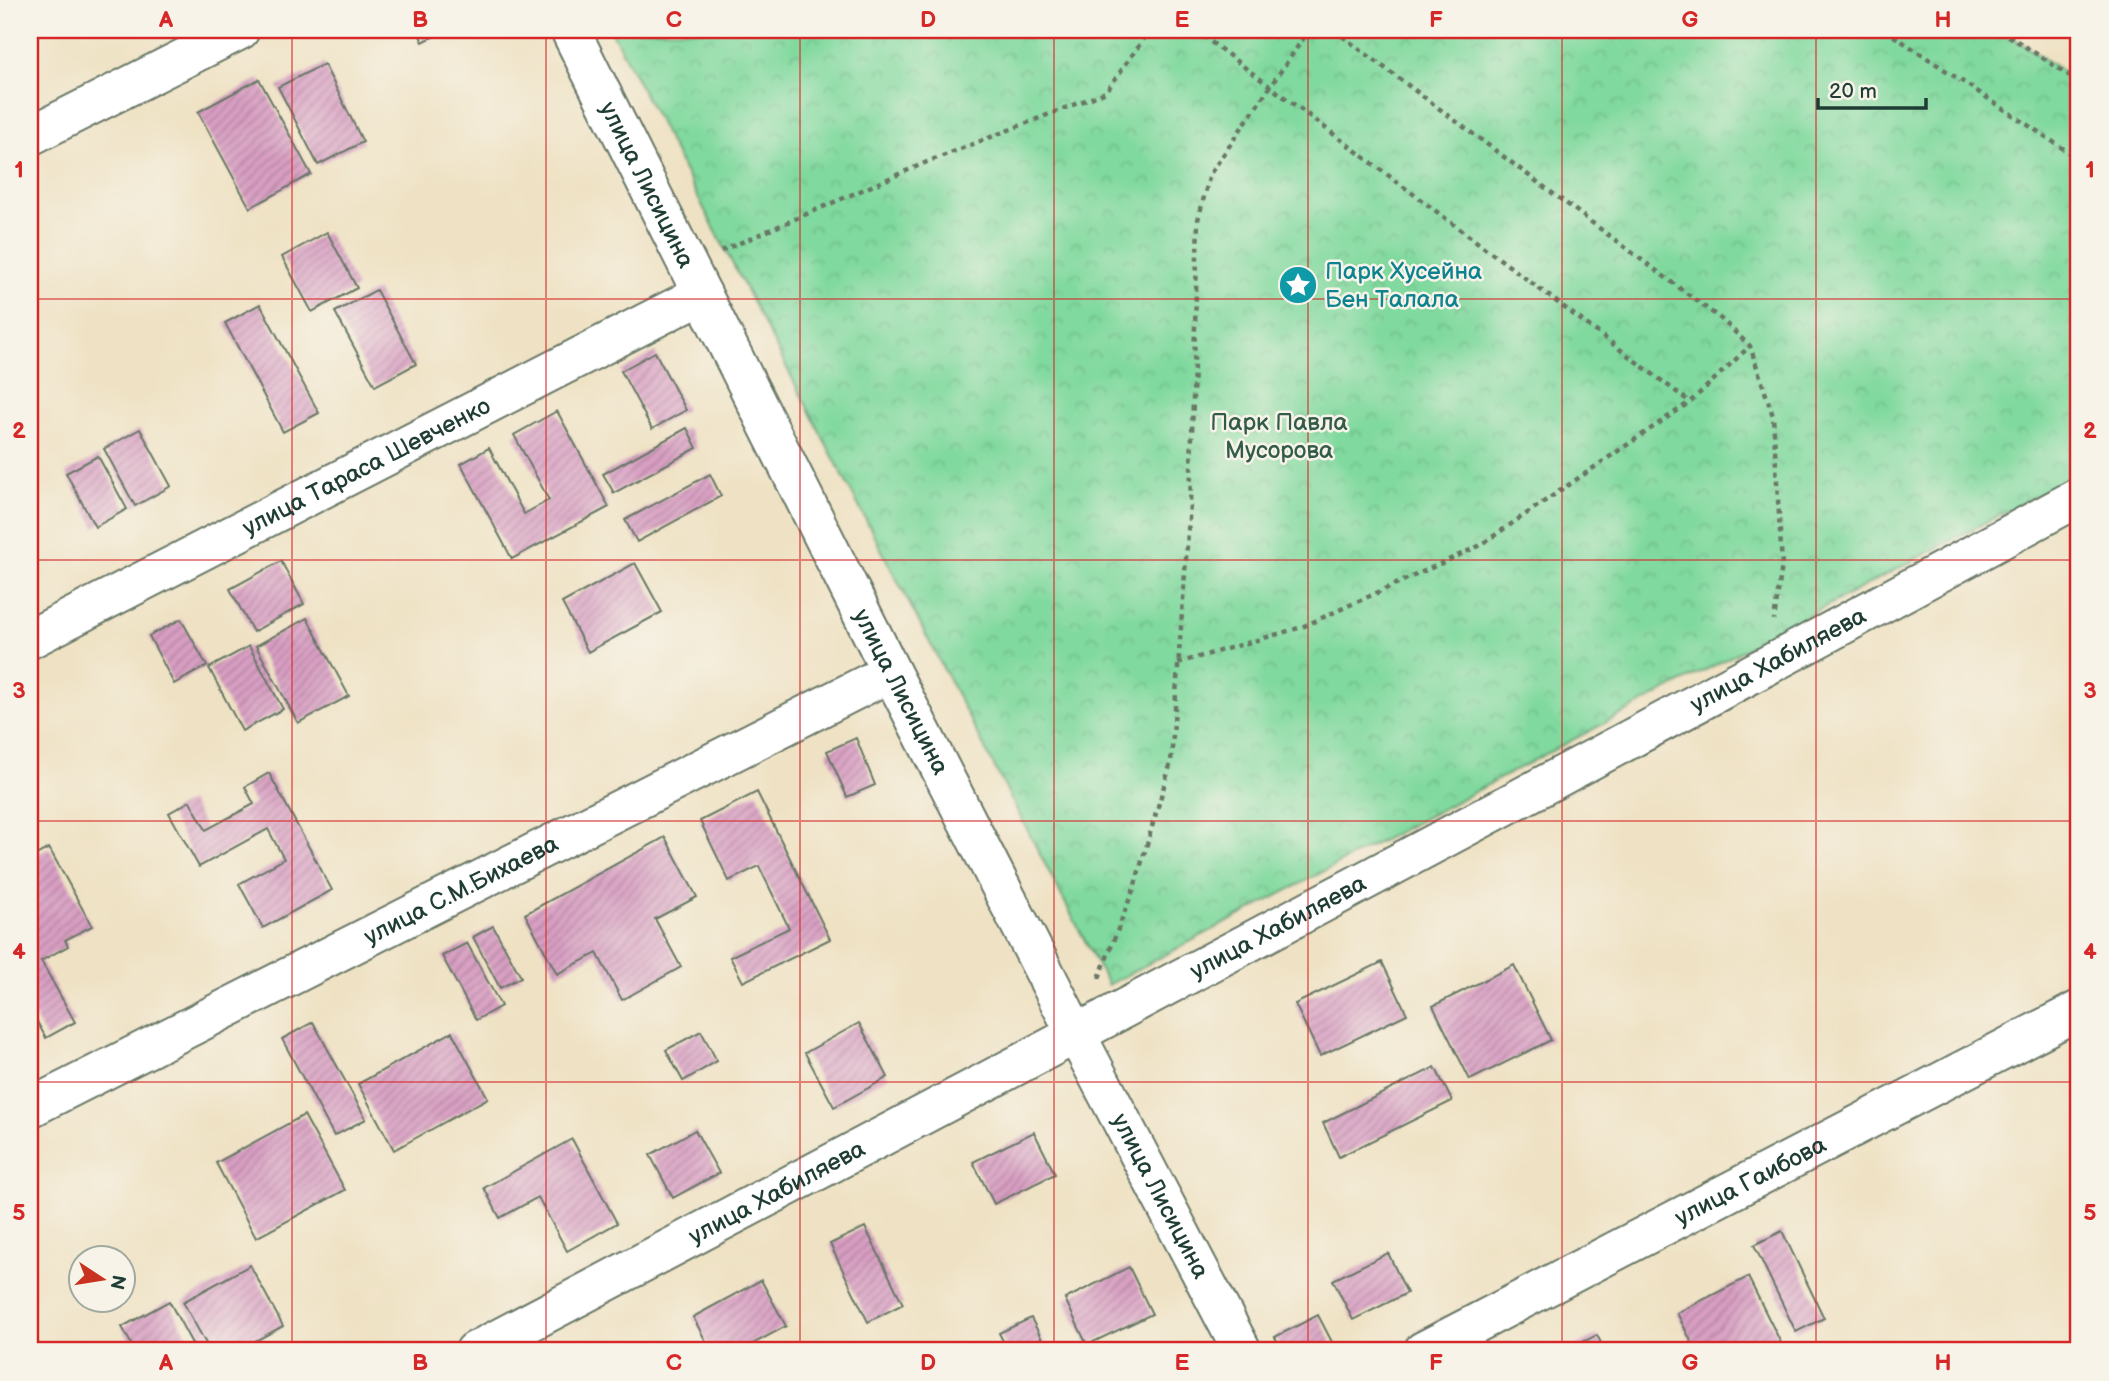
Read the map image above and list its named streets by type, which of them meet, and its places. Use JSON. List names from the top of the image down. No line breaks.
{"streets":{"street":["улица Лисицина","улица Тараса Шевченко","улица Хабиляева","улица С.М.Бихаева","улица Гаибова"]},"crossings":[["улица Лисицина","улица Тараса Шевченко"],["улица Лисицина","улица Хабиляева"],["улица Лисицина","улица С.М.Бихаева"]],"parks":["Парк Павла Мусорова"],"places":{"place":["Парк Хусейна Бен Талала"]},"scale_bar":"20 m","north":"right","grid":{"columns":["A","B","C","D","E","F","G","H"],"rows":["1","2","3","4","5"]}}
